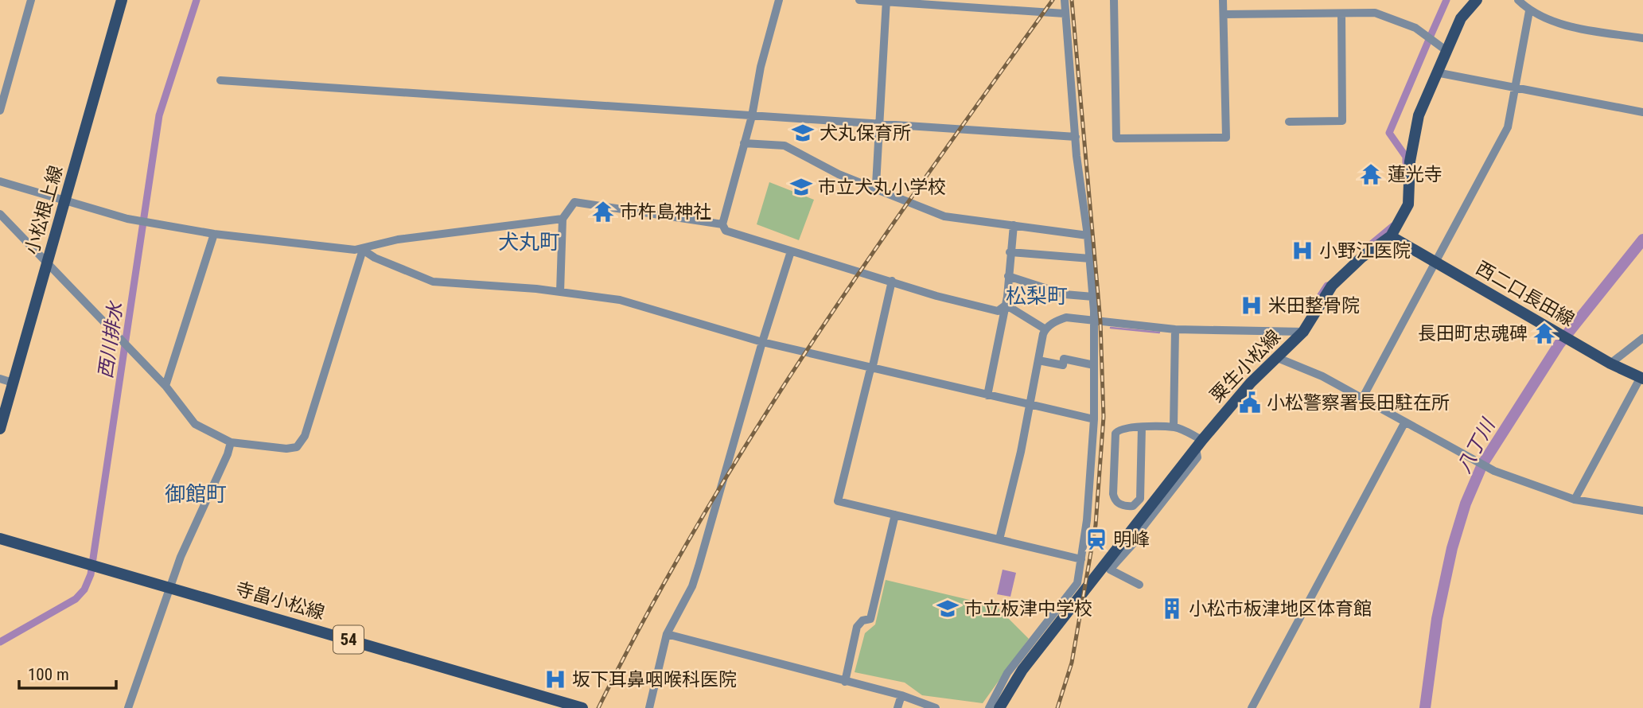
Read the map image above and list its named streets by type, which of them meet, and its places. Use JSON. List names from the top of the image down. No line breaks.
{"streets":{"main road":["小松根上線","西二口長田線","粟生小松線","寺畠小松線","54"]},"crossings":[["西二口長田線","粟生小松線"]],"districts":["犬丸町","松梨町","御館町"],"water":["西川排水","八丁川"],"places":{"school or university":["犬丸保育所","市立犬丸小学校","市立板津中学校"],"temple":["蓮光寺","市杵島神社","長田町忠魂碑"],"hospital":["小野江医院","米田整骨院","坂下耳鼻咽喉科医院"],"public building":["小松警察署長田駐在所"],"station":["明峰"],"building":["小松市板津地区体育館"]},"scale_bar":"100 m"}
